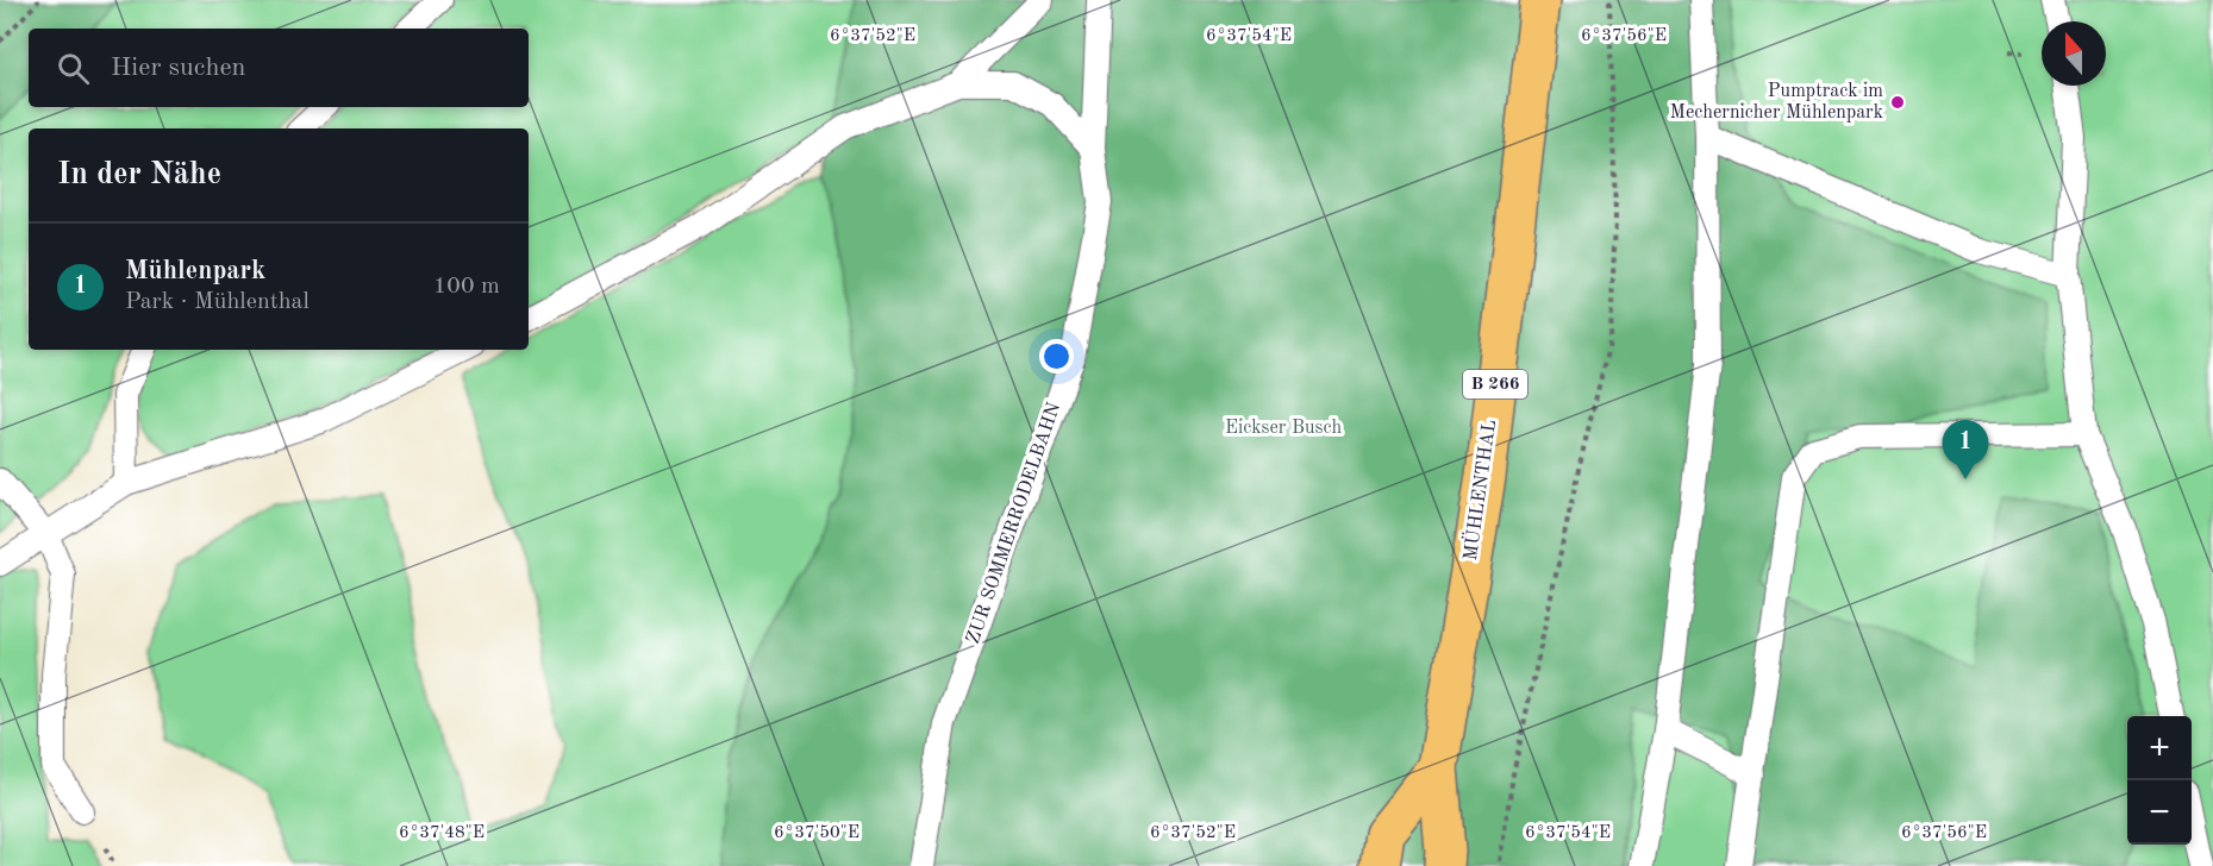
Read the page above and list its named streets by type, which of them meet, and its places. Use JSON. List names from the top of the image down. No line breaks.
{"streets":{"main road":["B 266","MÜHLENTHAL"],"lane":["ZUR SOMMERRODELBAHN"]},"parks":["Eickser Busch"],"places":["Pumptrack im Mechernicher Mühlenpark"],"north":"top","page":{"search":"Hier suchen","heading":"In der Nähe","list":[{"mark":"1","name":"Mühlenpark","note":"Park · Mühlenthal","value":"100 m"}],"pins":"1","map_buttons":["+","−"]},"coordinates":["6°37'52\"E","6°37'54\"E","6°37'56\"E","6°37'48\"E","6°37'50\"E"]}
